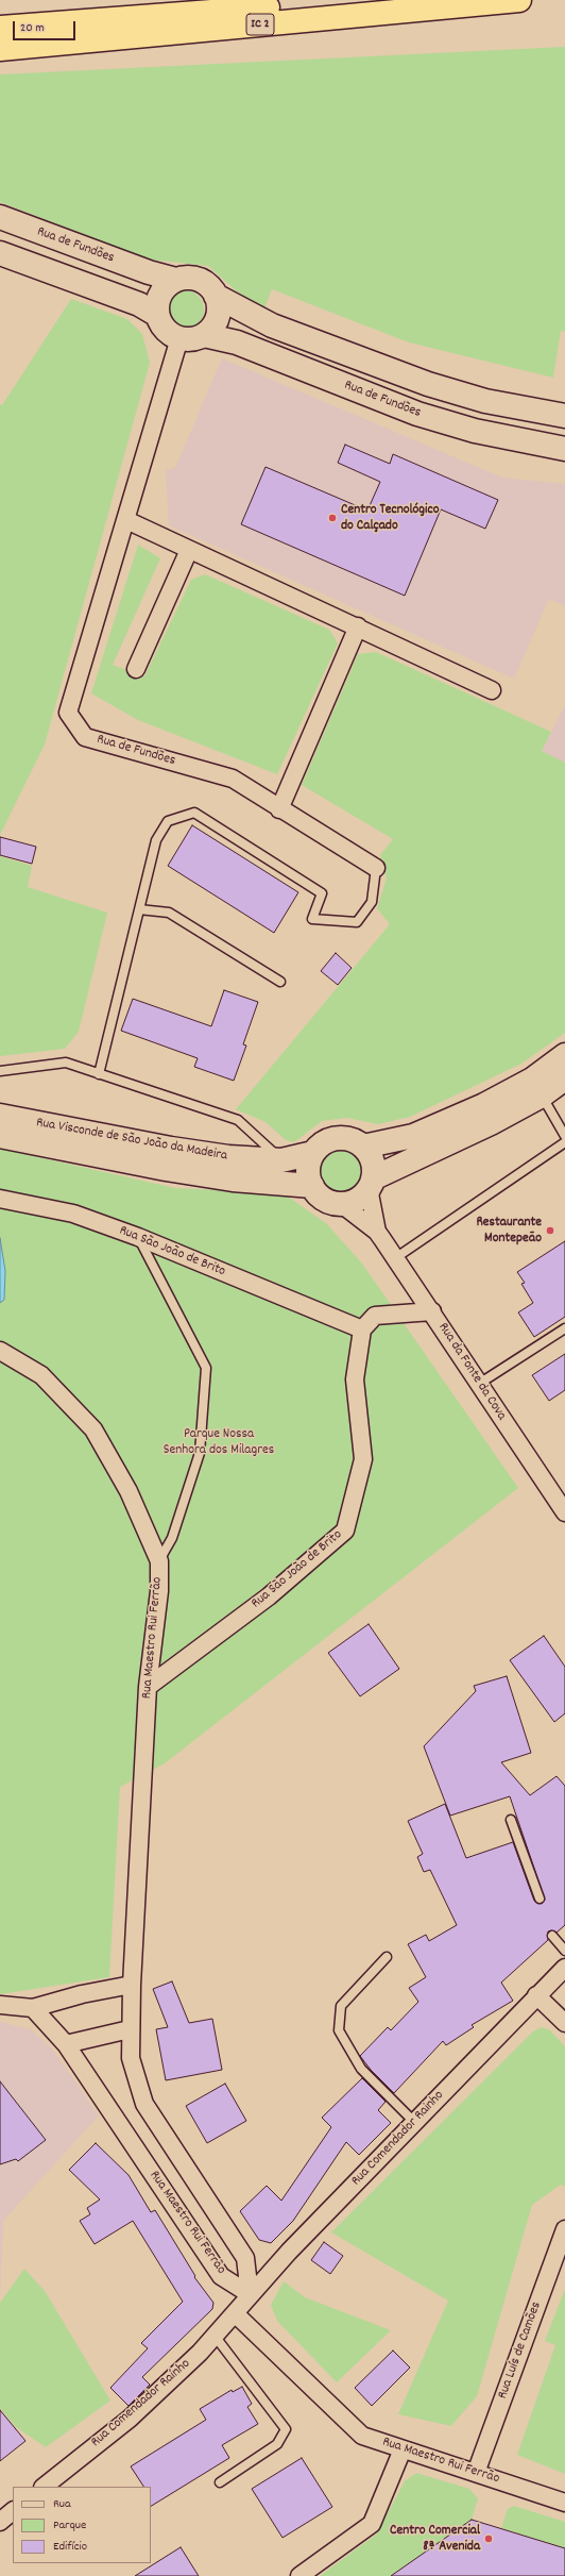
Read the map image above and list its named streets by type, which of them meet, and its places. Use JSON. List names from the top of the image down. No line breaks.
{"streets":{"highway":["IC 2"],"main road":["Rua de Fundões","Rua Visconde de São João da Madeira"],"street":["Rua São João de Brito","Rua da Fonte da Cova","Rua Maestro Rui Ferrão","Rua Comendador Rainho","Rua Luís de Camões","Rua Comendador Raínho"]},"crossings":[["Rua Visconde de São João da Madeira","Rua da Fonte da Cova"],["Rua São João de Brito","Rua Maestro Rui Ferrão"],["Rua Maestro Rui Ferrão","Rua Comendador Rainho"],["Rua Maestro Rui Ferrão","Rua Luís de Camões"],["Rua Maestro Rui Ferrão","Rua Comendador Raínho"],["Rua Comendador Rainho","Rua Comendador Raínho"]],"parks":["Parque Nossa Senhora dos Milagres"],"places":["Centro Tecnológico do Calçado","Restaurante Montepeão","Centro Comercial 8ª Avenida"],"legend":["Rua","Parque","Edifício"],"scale_bar":"20 m"}
